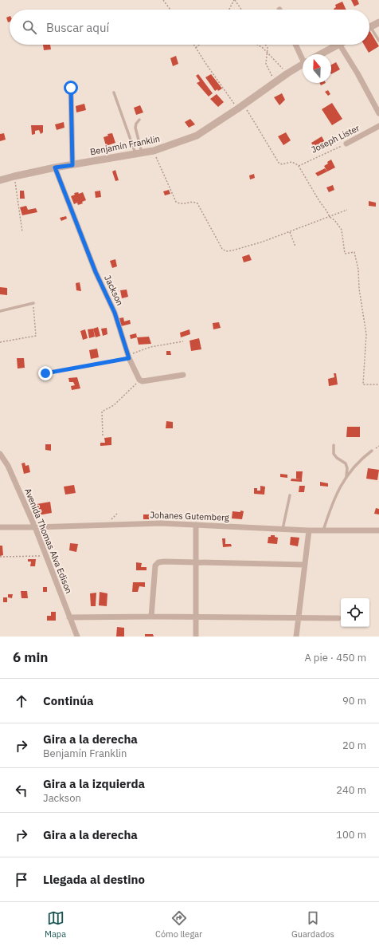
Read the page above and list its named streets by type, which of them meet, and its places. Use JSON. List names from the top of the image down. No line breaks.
{"streets":{"street":["Joseph Lister","Benjamín Franklin","Jackson","Johanes Gutemberg","Avenida Thomas Alva Edison"]},"crossings":[["Benjamín Franklin","Jackson"],["Johanes Gutemberg","Avenida Thomas Alva Edison"]],"north":"top","page":{"search":"Buscar aquí","heading":["6 min","A pie · 450 m"],"list":[["Continúa","90 m"],["Gira a la derecha","Benjamín Franklin","20 m"],["Gira a la izquierda","Jackson","240 m"],["Gira a la derecha","100 m"],"Llegada al destino"],"nav":["Mapa","Cómo llegar","Guardados"]}}
